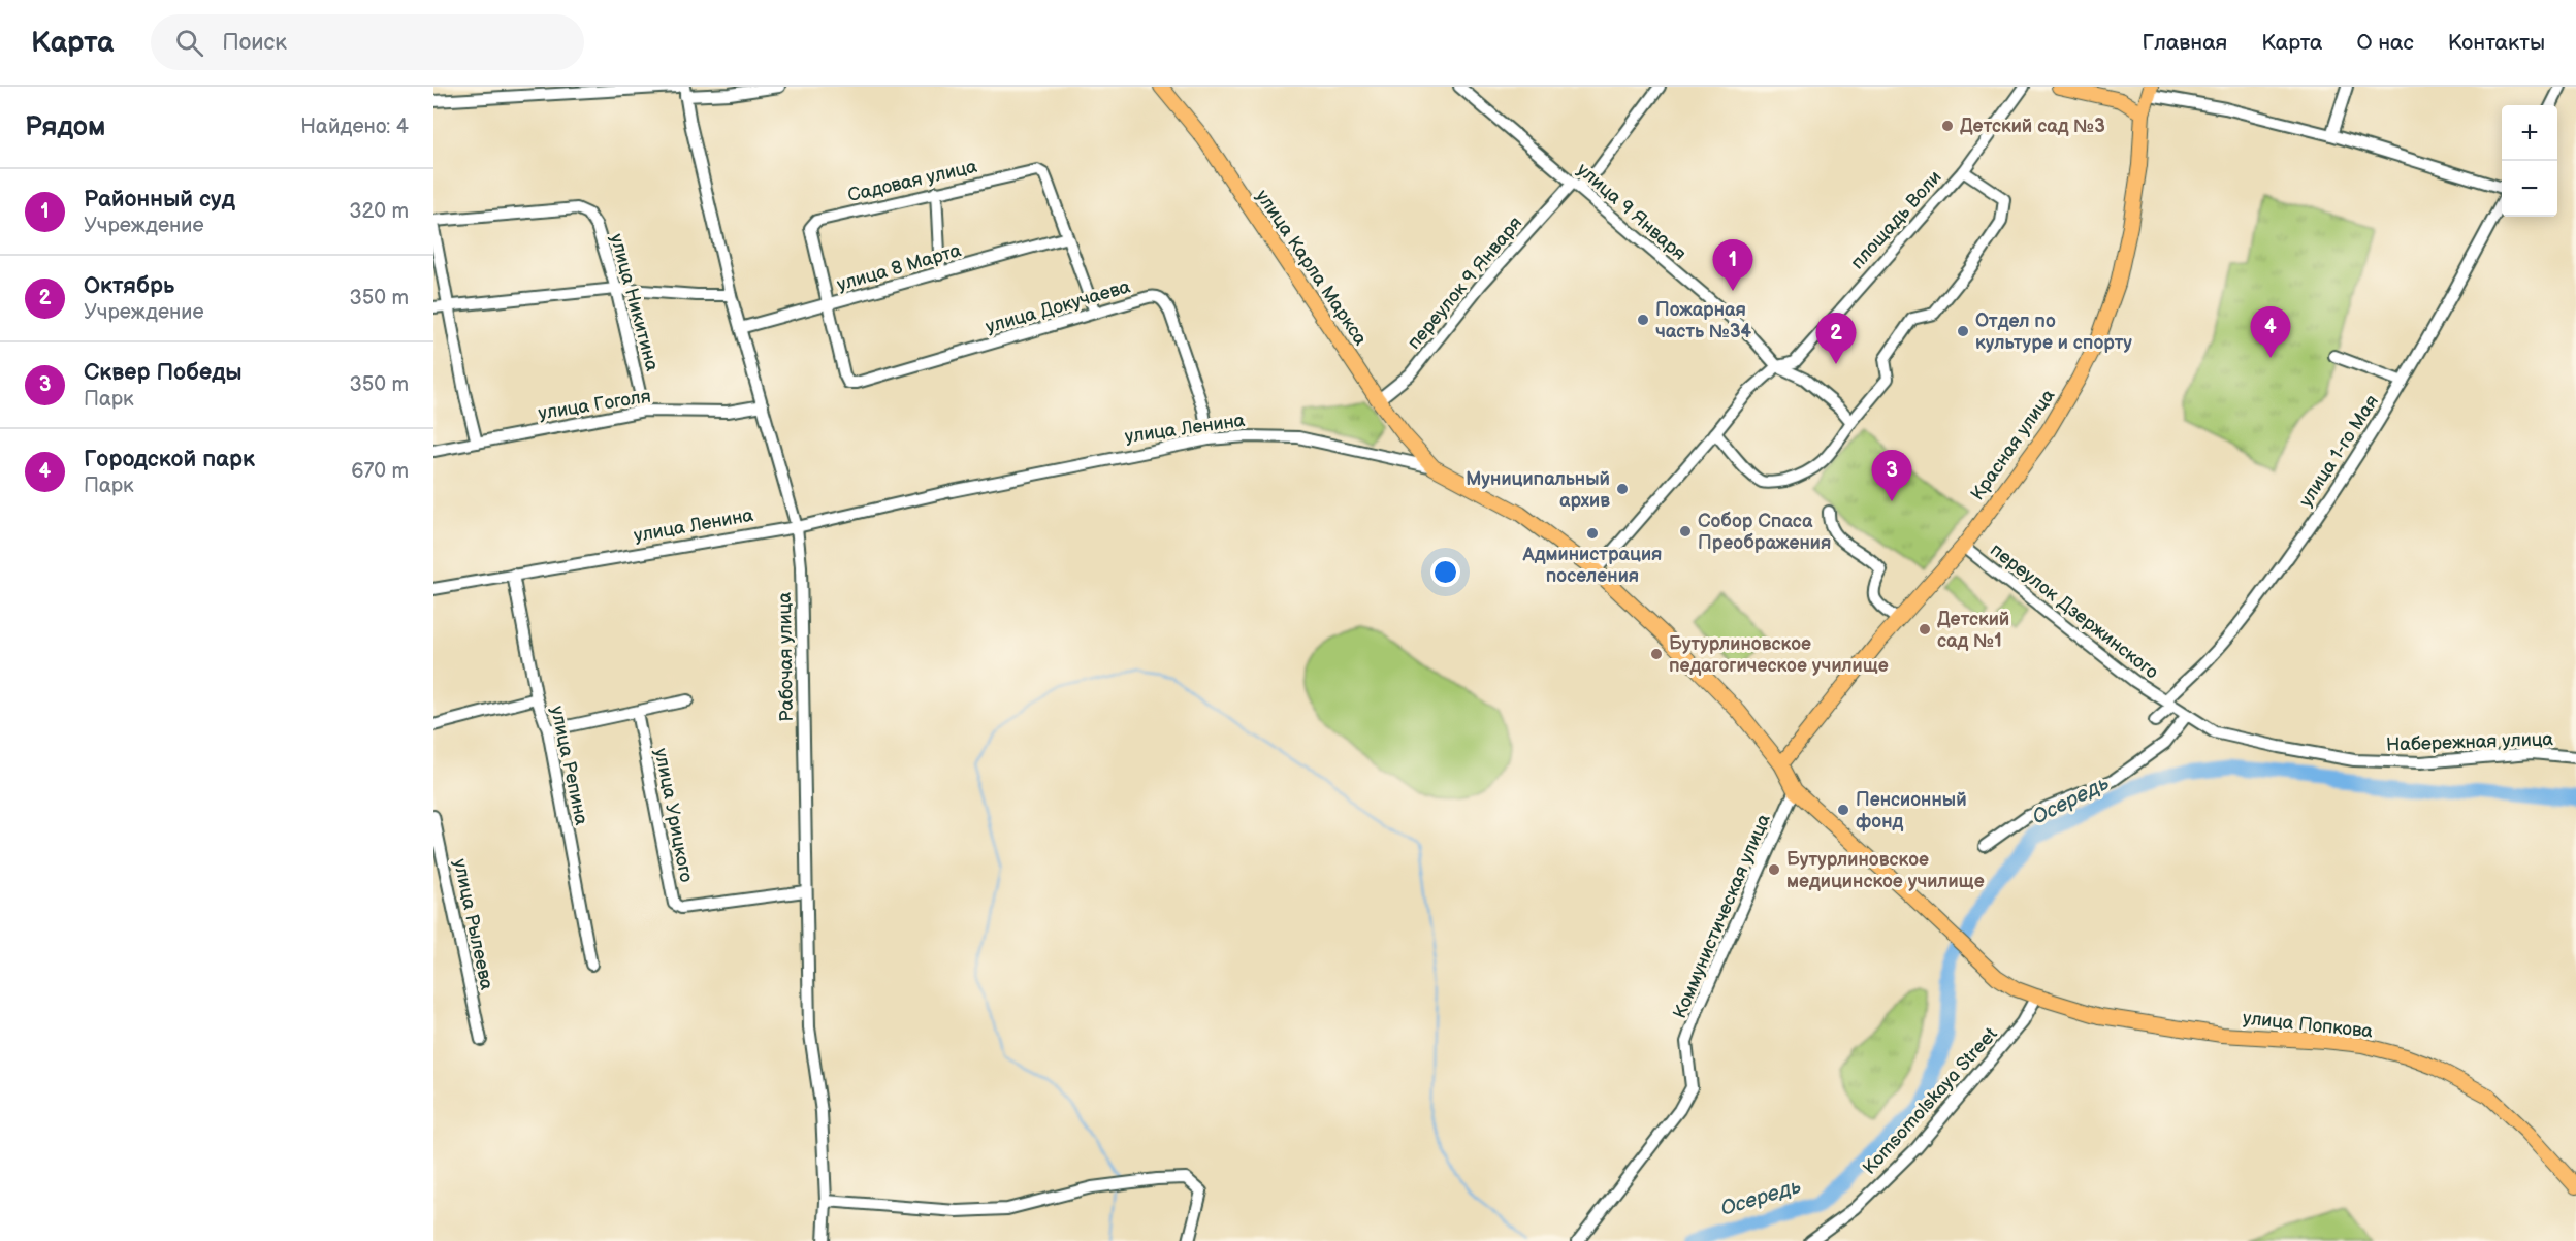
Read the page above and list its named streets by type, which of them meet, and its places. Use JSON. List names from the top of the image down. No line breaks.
{"streets":{"main road":["улица Карла Маркса","улица Ленина","Красная улица","улица Попкова"],"street":["Садовая улица","улица 9 Января","площадь Воли","улица 8 Марта","переулок 9 Января","улица Никитина","улица Докучаева","улица Гоголя","улица 1-го Мая","переулок Дзержинского","Рабочая улица","Набережная улица","улица Репина","улица Урицкого","Коммунистическая улица","улица Рылеева","Komsomolskaya Street"]},"crossings":[["Садовая улица","улица 8 Марта"],["Садовая улица","улица Докучаева"],["улица 9 Января","площадь Воли"],["улица 9 Января","переулок 9 Января"],["площадь Воли","улица Ленина"],["улица 8 Марта","Рабочая улица"],["улица Карла Маркса","переулок 9 Января"],["улица Карла Маркса","улица Ленина"],["улица Никитина","улица Гоголя"],["улица Докучаева","улица Ленина"],["улица Гоголя","Рабочая улица"],["улица Ленина","Красная улица"],["улица Ленина","Рабочая улица"],["улица Ленина","улица Репина"],["улица Ленина","Коммунистическая улица"],["улица Ленина","улица Попкова"],["Красная улица","переулок Дзержинского"],["улица 1-го Мая","переулок Дзержинского"],["улица 1-го Мая","Набережная улица"],["переулок Дзержинского","Набережная улица"],["Рабочая улица","улица Урицкого"],["улица Попкова","Komsomolskaya Street"]],"water":["Осередь"],"places":["Детский сад №3","Пожарная часть №34","Отдел по культуре и спорту","Муниципальный архив","Собор Спаса Преображения","Администрация поселения","Детский сад №1","Бутурлиновское педагогическое училище","Пенсионный фонд","Бутурлиновское медицинское училище"],"page":{"header":"Карта","search":"Поиск","nav":["Главная","Карта","О нас","Контакты"],"heading":["Рядом","Найдено: 4"],"map_buttons":["+","−"],"list":[{"mark":"1","name":"Районный суд","note":"Учреждение","value":"320 m"},{"mark":"2","name":"Октябрь","note":"Учреждение","value":"350 m"},{"mark":"3","name":"Сквер Победы","note":"Парк","value":"350 m"},{"mark":"4","name":"Городской парк","note":"Парк","value":"670 m"}],"pins":["1","4","2","3"]}}
